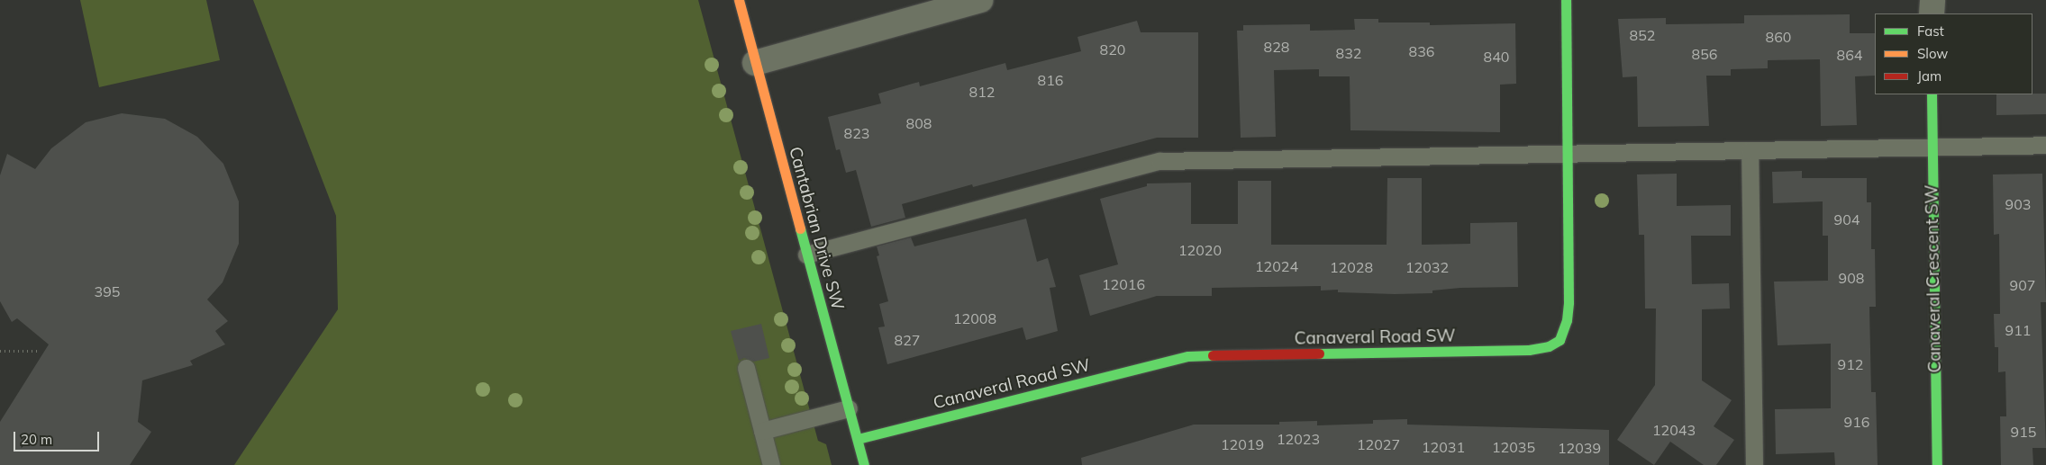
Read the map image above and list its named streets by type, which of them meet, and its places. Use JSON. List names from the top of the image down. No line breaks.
{"streets":{"street":["Cantabrian Drive SW","Canaveral Crescent SW","Canaveral Road SW"]},"crossings":[["Cantabrian Drive SW","Canaveral Road SW"]],"house_numbers":["852","860","828","820","836","832","856","864","840","816","812","808","823","903","904","12020","12024","12028","12032","908","12016","907","395","12008","911","827","912","916","12043","915","12023","12019","12027","12031","12035","12039"],"legend":["Fast","Slow","Jam"],"scale_bar":"20 m"}
